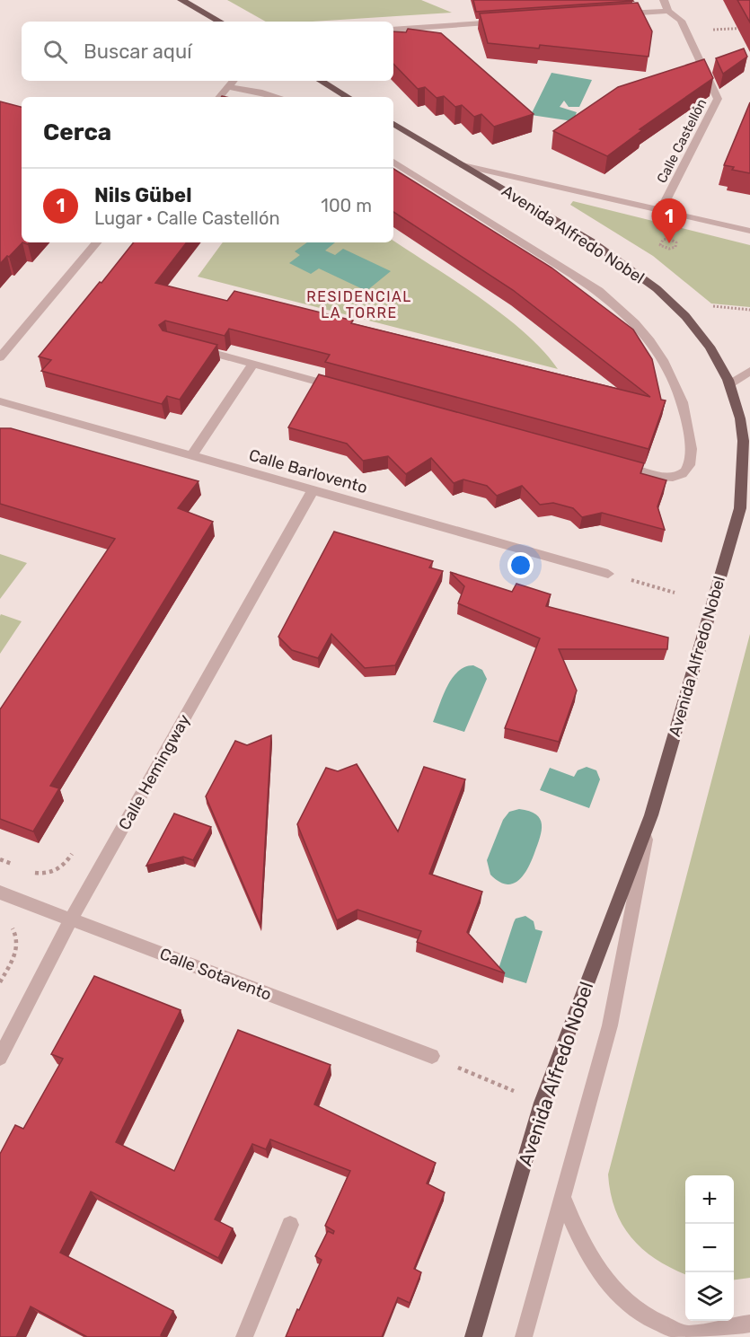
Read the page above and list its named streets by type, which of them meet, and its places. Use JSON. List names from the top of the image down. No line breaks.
{"streets":{"main road":["Avenida Alfredo Nobel"],"street":["Calle Castellón","Calle Barlovento","Calle Hemingway","Calle Sotavento"]},"crossings":[["Calle Barlovento","Calle Hemingway"],["Calle Hemingway","Calle Sotavento"]],"districts":["RESIDENCIAL LA TORRE"],"page":{"search":"Buscar aquí","heading":"Cerca","list":[{"mark":"1","name":"Nils Gübel","note":"Lugar · Calle Castellón","value":"100 m"}],"pins":"1","map_buttons":["+","−"]}}
